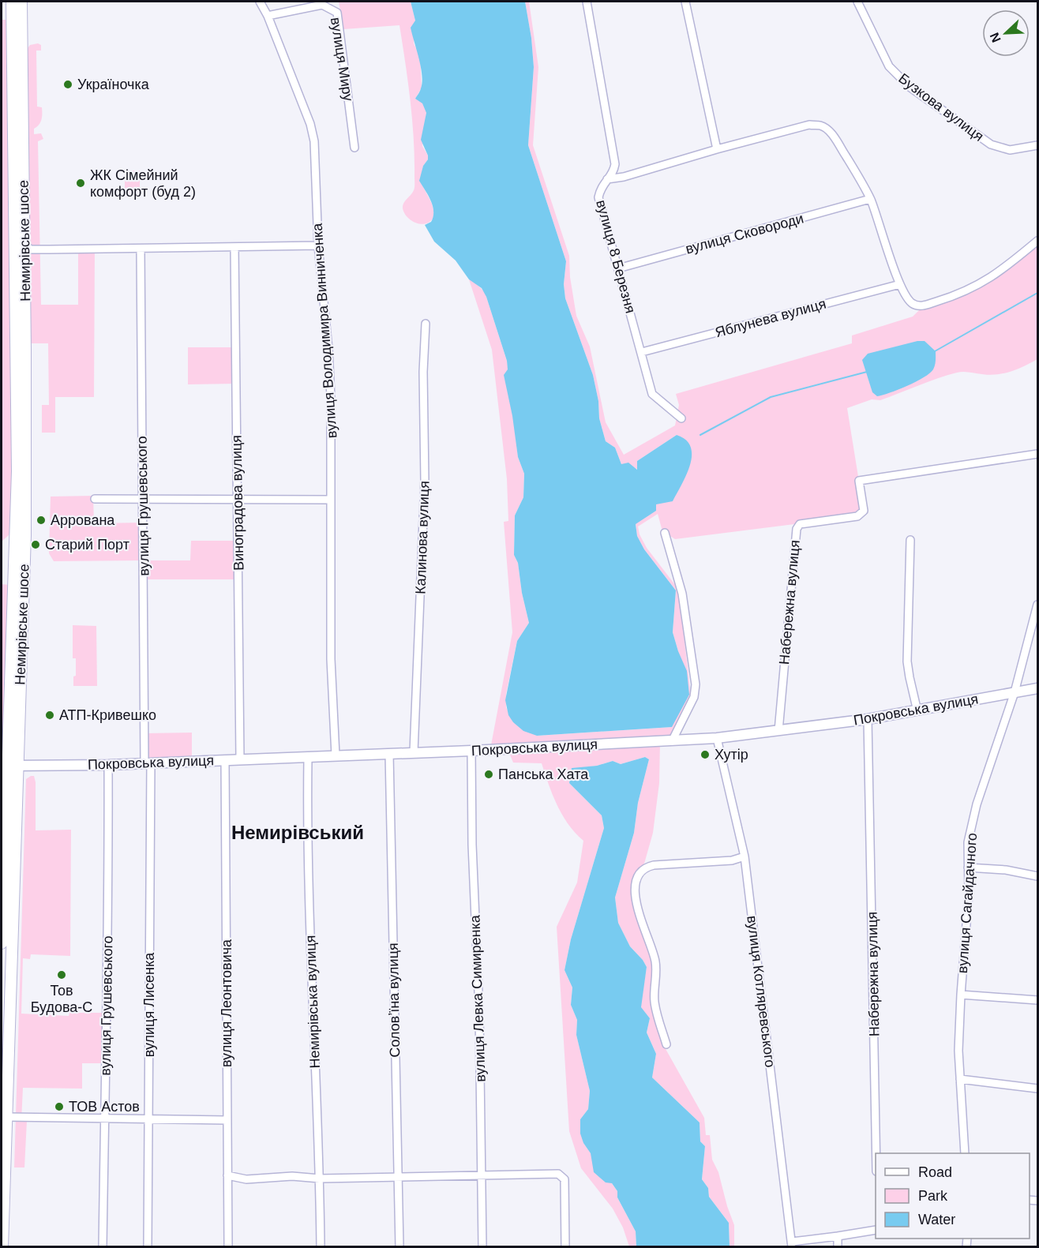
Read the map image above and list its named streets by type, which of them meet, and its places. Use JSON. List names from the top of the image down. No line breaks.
{"streets":{"main road":["Немирівське шосе"],"street":["вулиця Миру","Бузкова вулиця","вулиця Сковороди","вулиця 8 Березня","Яблунева вулиця","вулиця Володимира Винниченка","Виноградова вулиця","вулиця Грушевського","Калинова вулиця","Набережна вулиця","Покровська вулиця","вулиця Сагайдачного","вулиця Котляревського","вулиця Левка Симиренка","Соловʼїна вулиця","Немирівська вулиця","вулиця Леонтовича","вулиця Лисенка"]},"crossings":[["вулиця Миру","вулиця Володимира Винниченка"],["вулиця Сковороди","вулиця 8 Березня"],["Немирівське шосе","Покровська вулиця"],["вулиця 8 Березня","Яблунева вулиця"],["вулиця Володимира Винниченка","Покровська вулиця"],["Виноградова вулиця","Покровська вулиця"],["вулиця Грушевського","Покровська вулиця"],["вулиця Грушевського","вулиця Лисенка"],["Калинова вулиця","Покровська вулиця"],["Набережна вулиця","Покровська вулиця"],["Покровська вулиця","вулиця Сагайдачного"],["Покровська вулиця","вулиця Котляревського"],["Покровська вулиця","вулиця Левка Симиренка"],["Покровська вулиця","Соловʼїна вулиця"],["Покровська вулиця","Немирівська вулиця"],["Покровська вулиця","вулиця Леонтовича"],["Покровська вулиця","вулиця Лисенка"]],"districts":["Немирівський"],"places":["Україночка","ЖК Сімейний комфорт (буд 2)","Аррована","Старий Порт","АТП-Кривешко","Хутір","Панська Хата","Тов Будова-С","ТОВ Астов"],"legend":["Road","Park","Water"],"north":"bottom left"}
